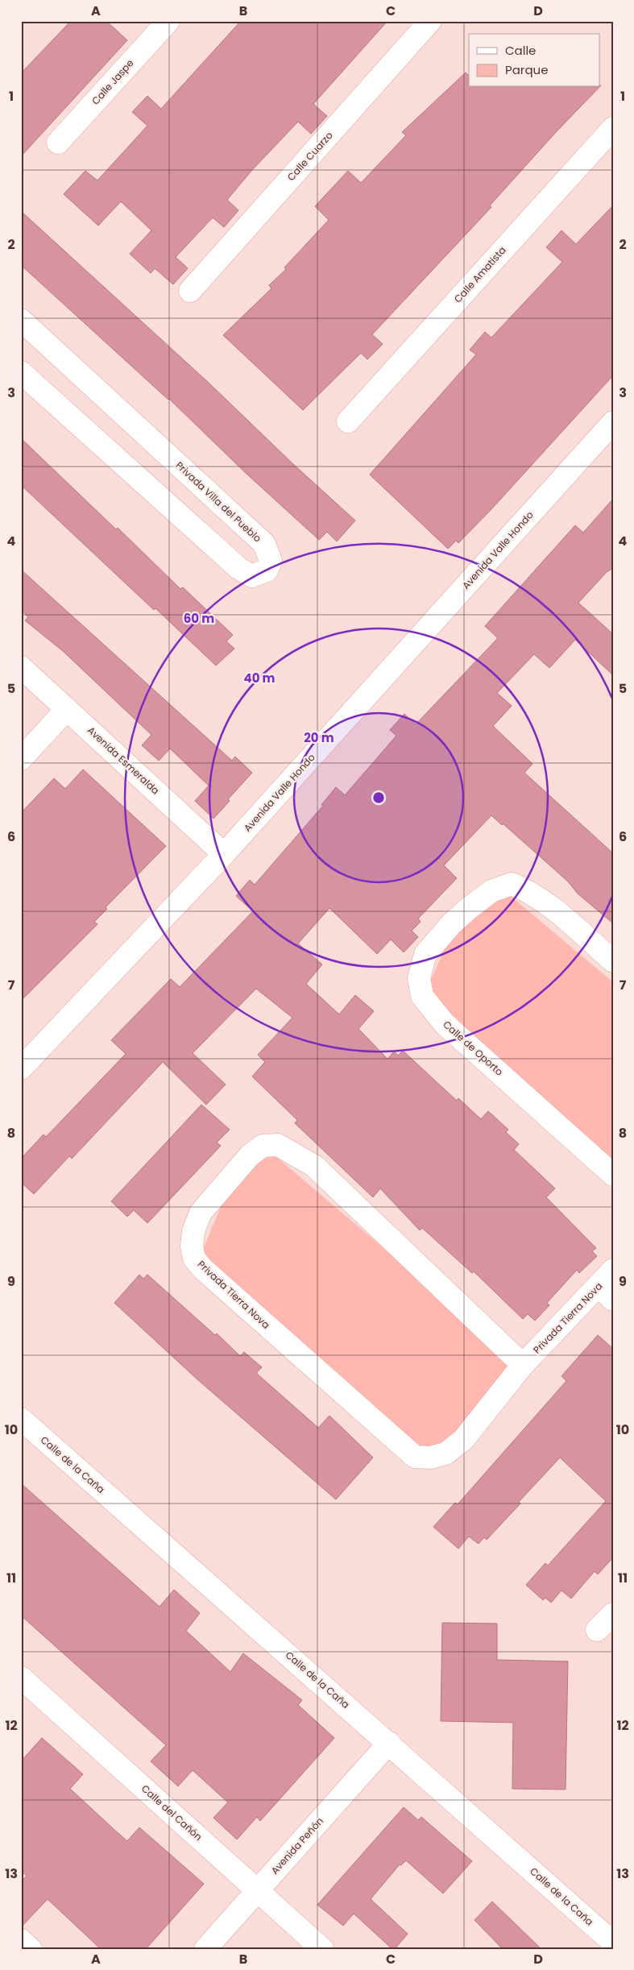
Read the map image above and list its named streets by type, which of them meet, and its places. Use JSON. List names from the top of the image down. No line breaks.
{"streets":{"street":["Calle Jaspe","Calle Cuarzo","Calle Amatista","Privada Villa del Pueblo","Avenida Valle Hondo","Avenida Esmeralda","Calle de Oporto","Privada Tierra Nova","Calle de la Caña","Calle del Cañón","Avenida Peñón"]},"crossings":[["Avenida Valle Hondo","Avenida Esmeralda"],["Calle de la Caña","Avenida Peñón"],["Calle del Cañón","Avenida Peñón"]],"legend":["Calle","Parque"],"grid":{"columns":["A","B","C","D"],"rows":["1","2","3","4","5","6","7","8","9","10","11","12","13"]},"rings":["60 m","40 m","20 m"]}
